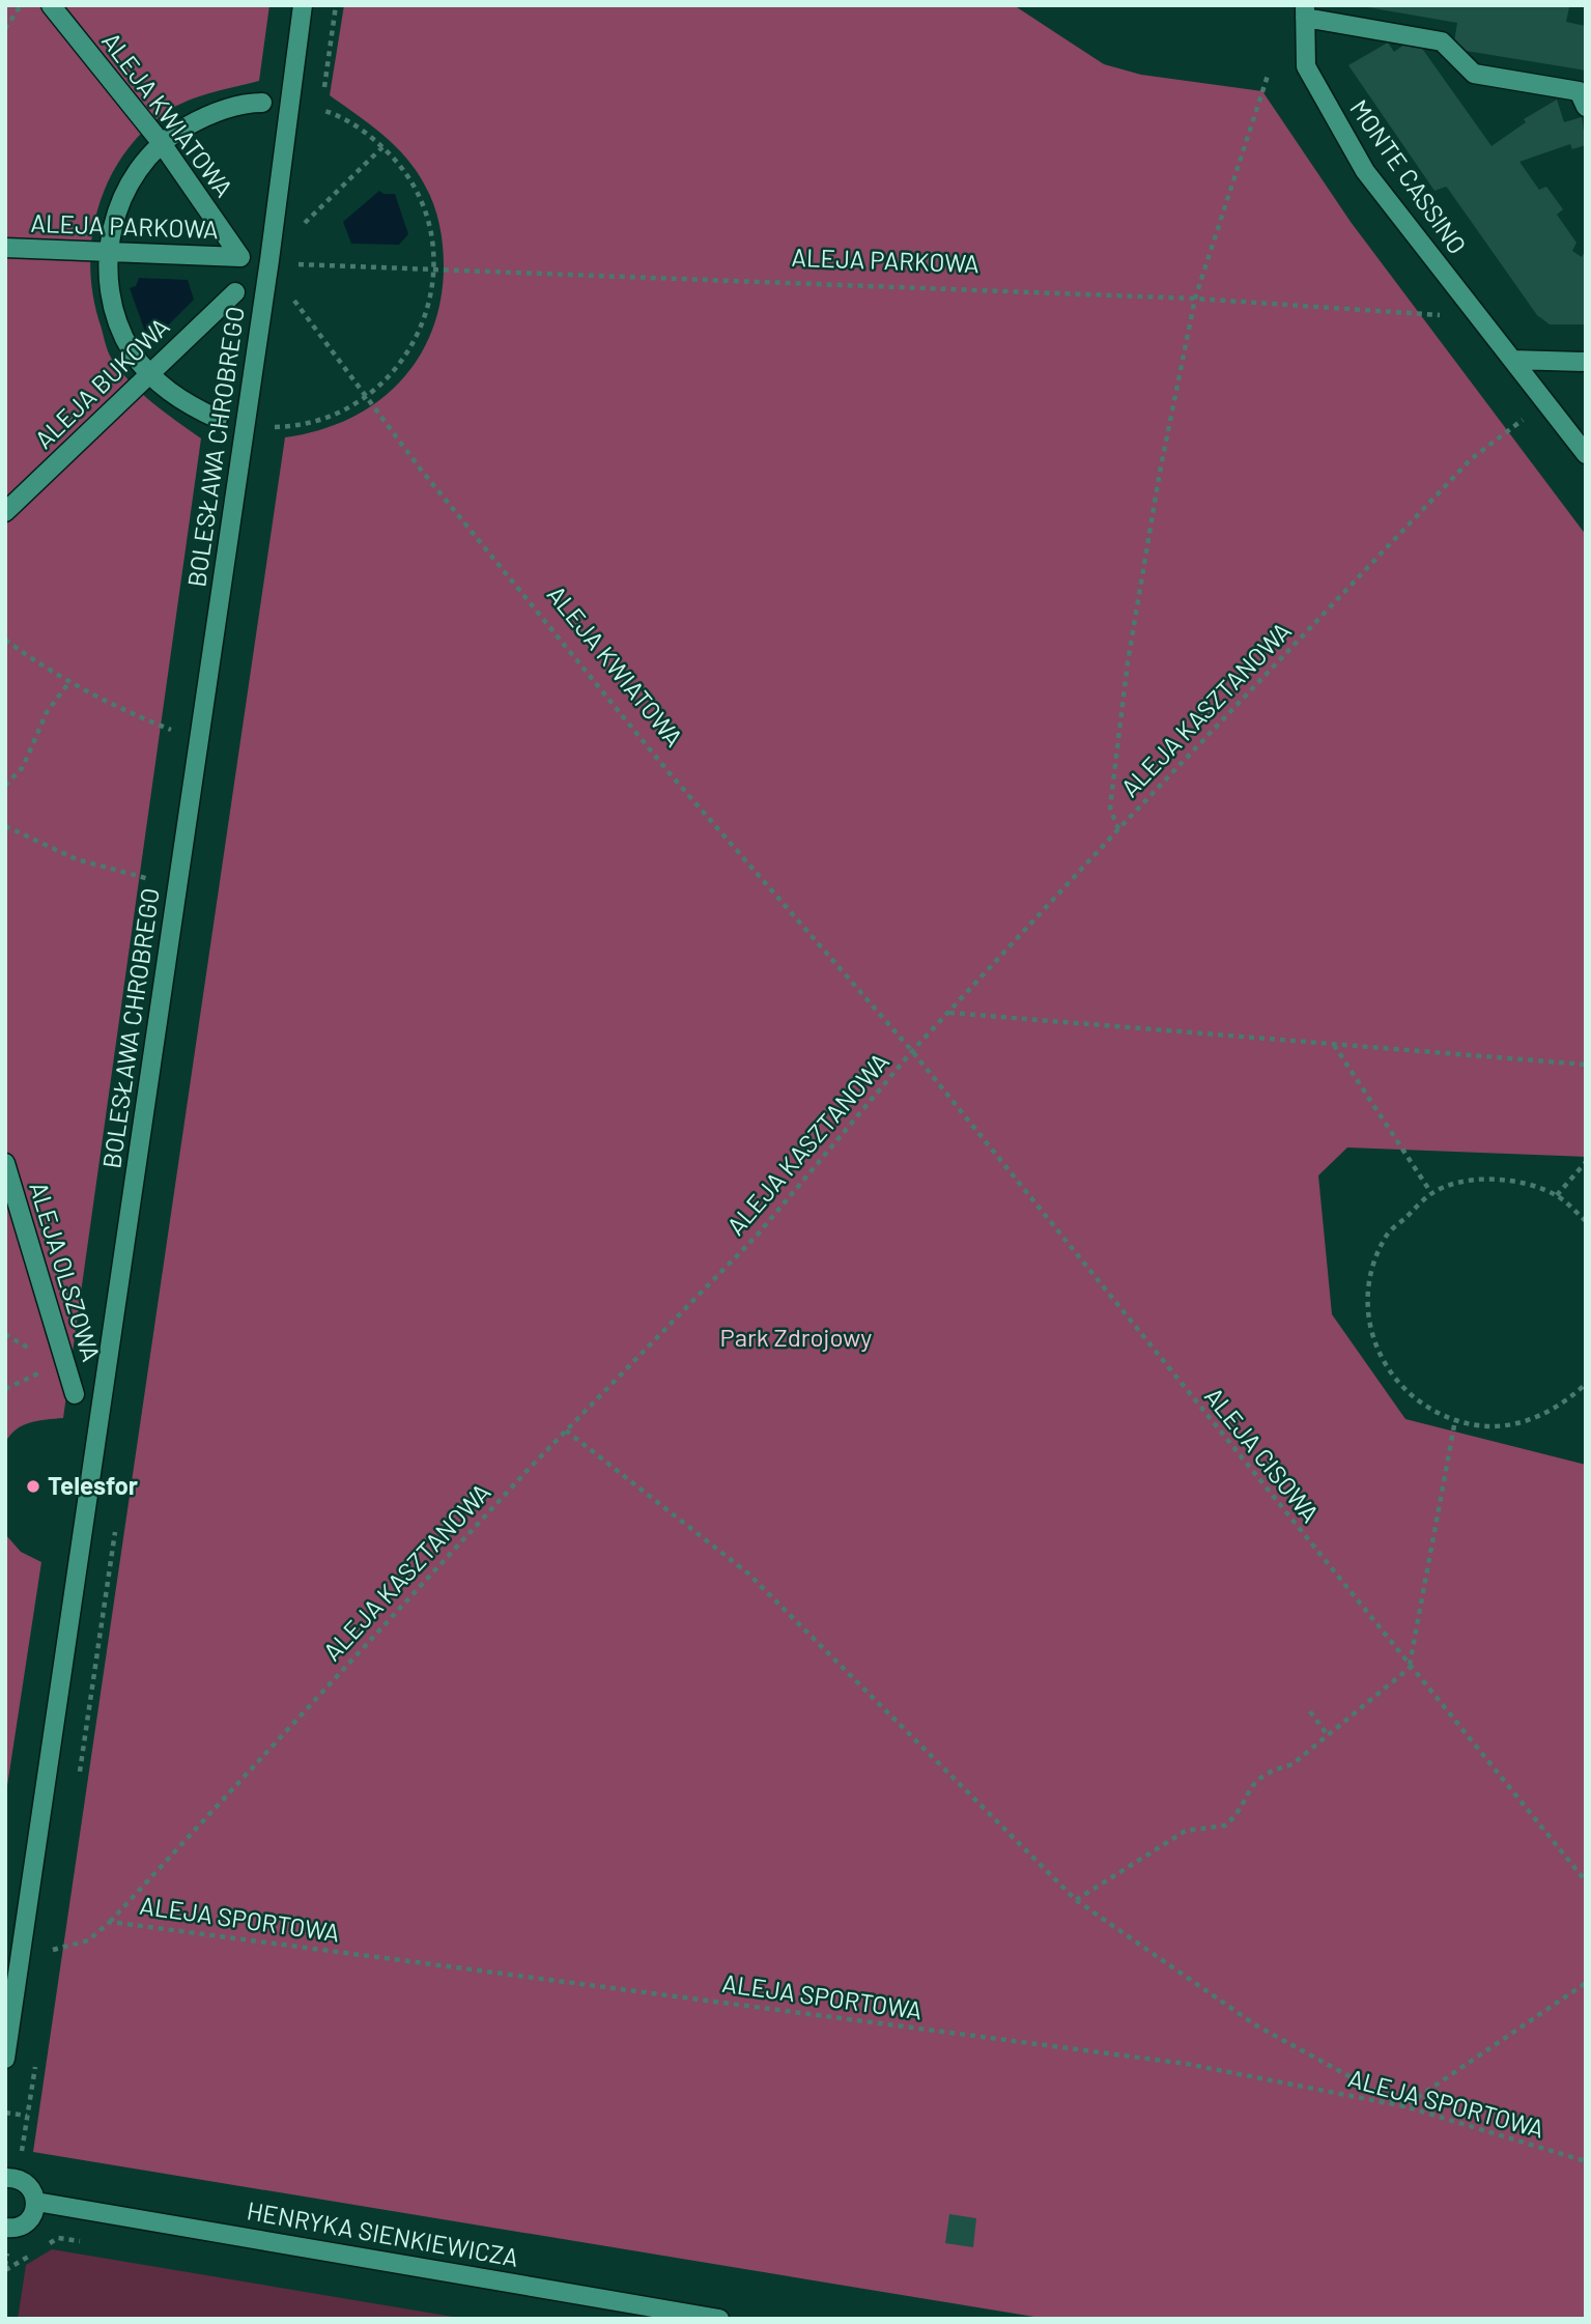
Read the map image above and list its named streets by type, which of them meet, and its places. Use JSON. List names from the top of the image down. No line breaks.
{"streets":{"street":["ALEJA KWIATOWA","MONTE CASSINO","ALEJA PARKOWA","ALEJA BUKOWA","BOLESŁAWA CHROBREGO","ALEJA OLSZOWA","HENRYKA SIENKIEWICZA"],"path":["ALEJA KASZTANOWA","ALEJA CISOWA","ALEJA SPORTOWA"]},"crossings":[["ALEJA KWIATOWA","ALEJA PARKOWA"],["ALEJA KWIATOWA","ALEJA KASZTANOWA"],["ALEJA KWIATOWA","ALEJA CISOWA"],["MONTE CASSINO","ALEJA PARKOWA"],["MONTE CASSINO","ALEJA KASZTANOWA"],["ALEJA KASZTANOWA","ALEJA CISOWA"],["ALEJA KASZTANOWA","ALEJA SPORTOWA"]],"parks":["Park Zdrojowy"],"places":["Telesfor"]}
